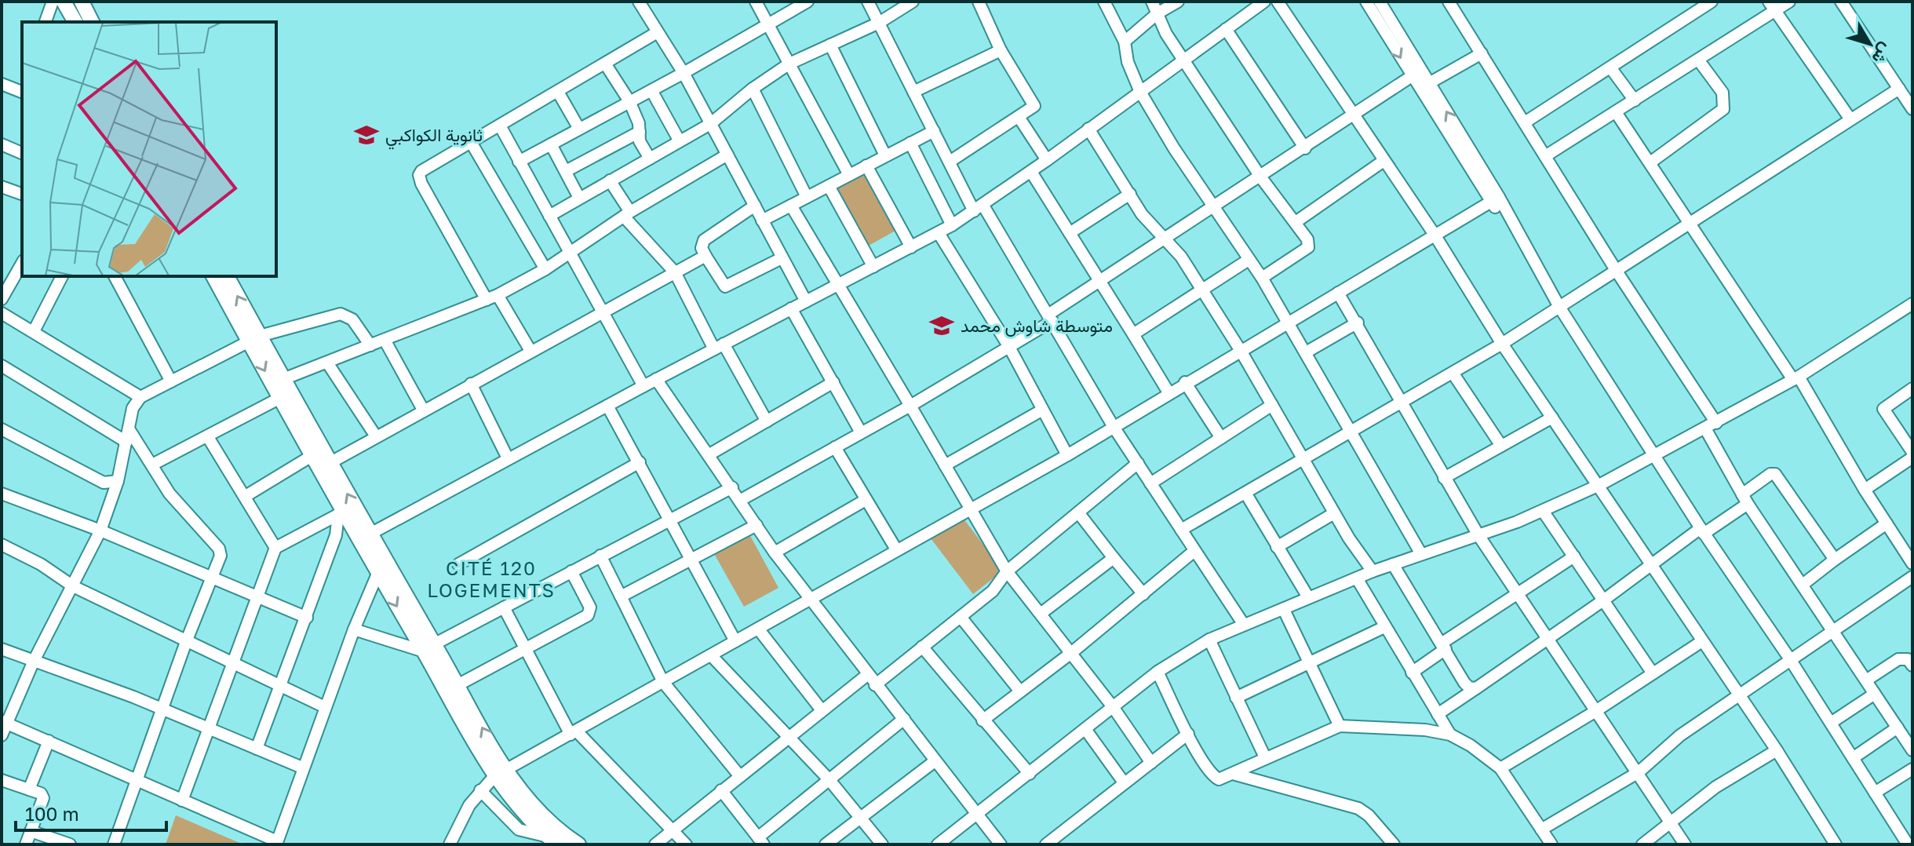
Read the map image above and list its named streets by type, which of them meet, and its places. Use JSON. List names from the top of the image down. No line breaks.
{"districts":["CITÉ 120 LOGEMENTS"],"places":{"school or university":["ثانوية الكواكبي","متوسطة شاوش محمد"]},"scale_bar":"100 m","north":"bottom right"}
